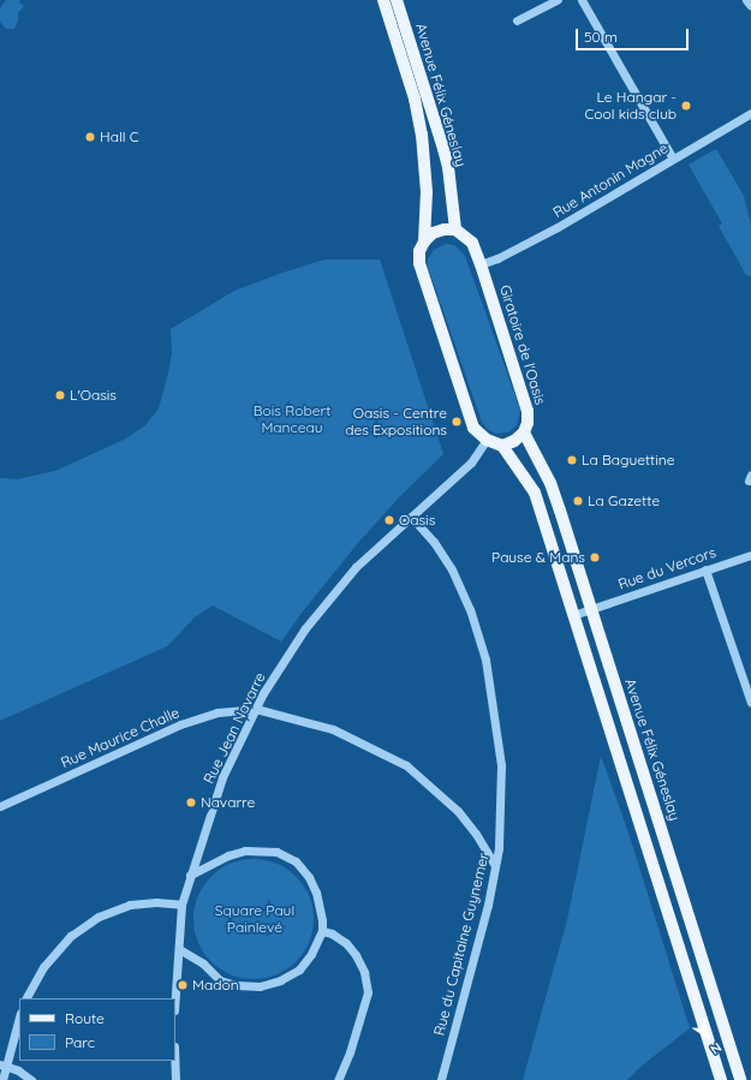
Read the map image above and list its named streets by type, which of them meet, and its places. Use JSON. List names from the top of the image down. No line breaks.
{"streets":{"main road":["Avenue Félix Géneslay","Giratoire de l'Oasis"],"street":["Rue Antonin Magne","Rue du Vercors","Rue Jean Navarre","Rue Maurice Challe","Rue du Capitaine Guynemer"]},"crossings":[["Avenue Félix Géneslay","Giratoire de l'Oasis"],["Avenue Félix Géneslay","Rue du Vercors"],["Rue Antonin Magne","Giratoire de l'Oasis"],["Rue Jean Navarre","Rue Maurice Challe"],["Rue Jean Navarre","Rue du Capitaine Guynemer"]],"parks":["Bois Robert Manceau","Square Paul Painlevé"],"places":["Le Hangar - Cool kids club","Hall C","L'Oasis","Oasis - Centre des Expositions","La Baguettine","La Gazette","Oasis","Pause & Mans","Navarre","Madon"],"legend":["Route","Parc"],"scale_bar":"50 m","north":"bottom right"}
